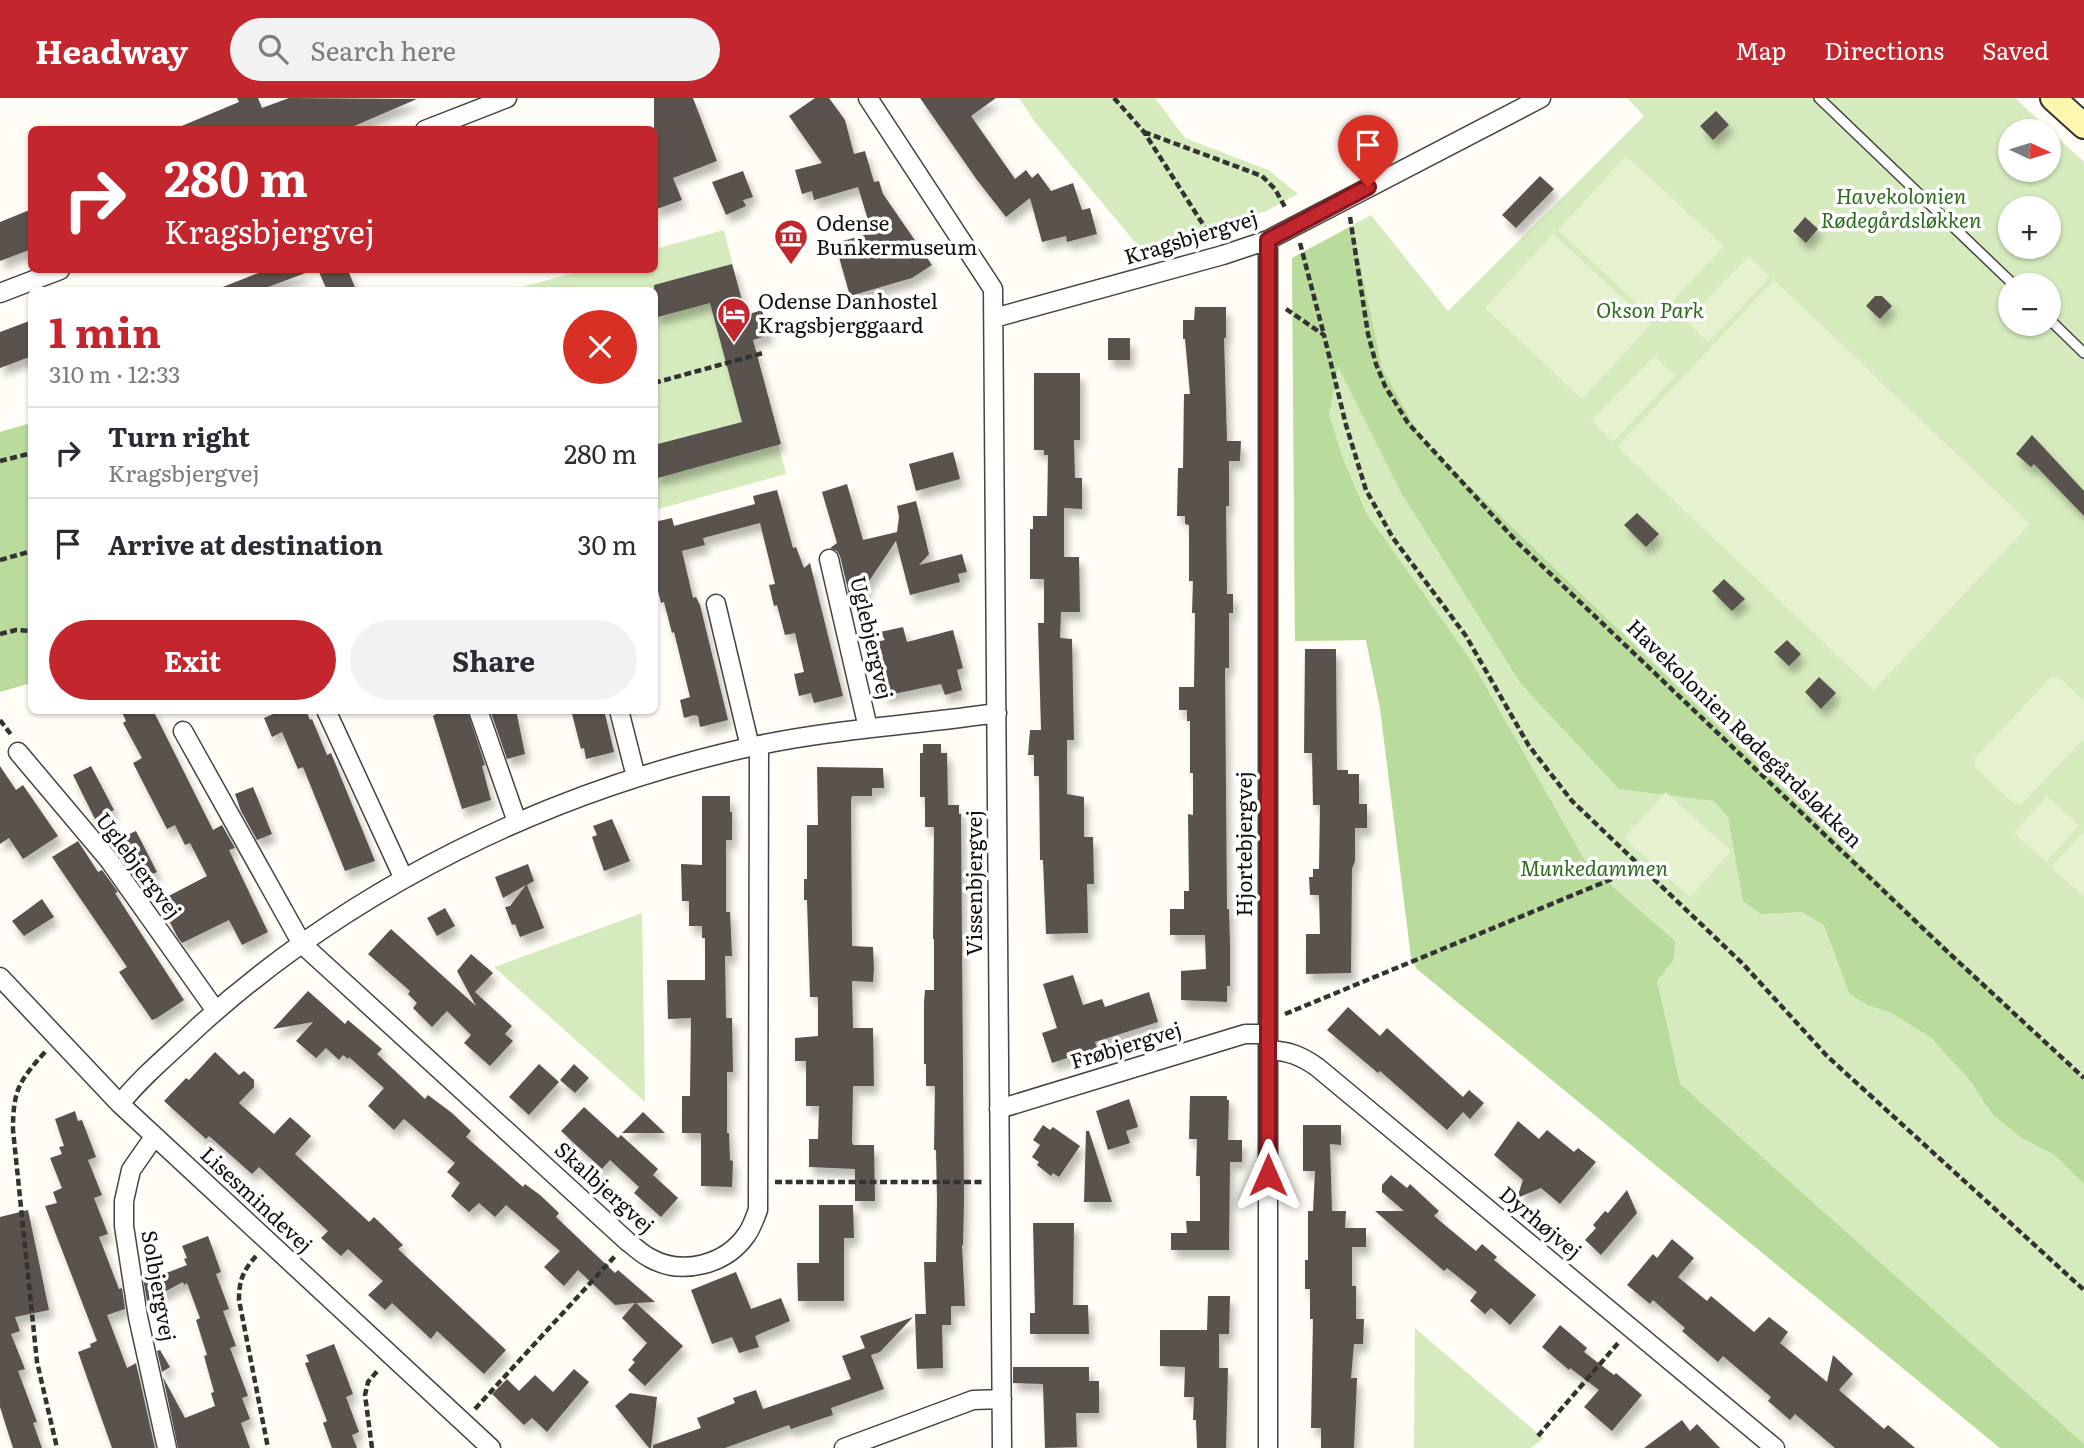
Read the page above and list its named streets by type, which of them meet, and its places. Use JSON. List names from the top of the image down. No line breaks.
{"streets":{"street":["Kragsbjergvej","Uglebjergvej","Hjortebjergvej","Vissenbjergvej","Frøbjergvej","Skalbjergvej","Lisesmindevej","Dyrhøjvej","Solbjergvej"],"path":["Havekolonien Rødegårdsløkken"]},"crossings":[["Kragsbjergvej","Havekolonien Rødegårdsløkken"],["Kragsbjergvej","Hjortebjergvej"],["Kragsbjergvej","Vissenbjergvej"],["Uglebjergvej","Vissenbjergvej"],["Uglebjergvej","Skalbjergvej"],["Uglebjergvej","Lisesmindevej"],["Hjortebjergvej","Frøbjergvej"],["Hjortebjergvej","Dyrhøjvej"],["Vissenbjergvej","Frøbjergvej"],["Frøbjergvej","Dyrhøjvej"],["Lisesmindevej","Solbjergvej"]],"parks":["Havekolonien Rødegårdsløkken","Okson Park","Munkedammen"],"places":{"museum":["Odense Bunkermuseum"],"hotel":["Odense Danhostel Kragsbjerggaard"]},"north":"right","page":{"header":"Headway","search":"Search here","nav":["Map","Directions","Saved"],"map_buttons":["+","−"],"turn":["280 m","Kragsbjergvej"],"heading":["1 min","310 m · 12:33"],"list":[{"name":"Turn right","note":"Kragsbjergvej","value":"280 m"},{"name":"Arrive at destination","value":"30 m"}],"buttons":["Exit","Share"]}}
